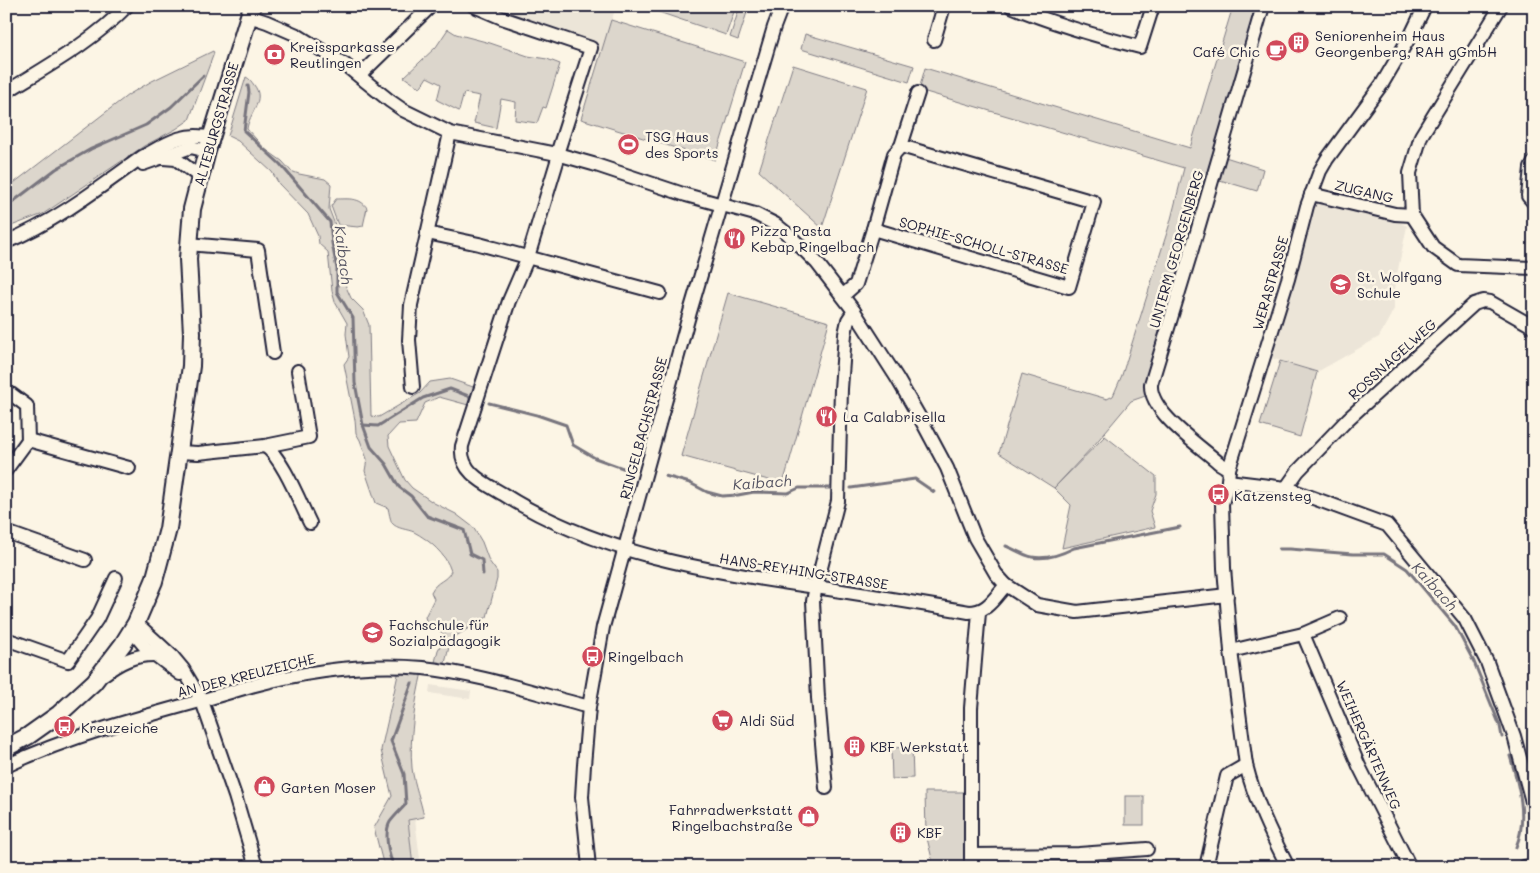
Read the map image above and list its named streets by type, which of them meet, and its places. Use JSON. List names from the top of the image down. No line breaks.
{"streets":{"main road":["ALTEBURGSTRASSE"],"street":["ZUGANG","SOPHIE-SCHOLL-STRASSE","UNTERM GEORGENBERG","WERASTRASSE","ROSSNAGELWEG","RINGELBACHSTRASSE","HANS-REYHING-STRASSE","AN DER KREUZEICHE","WEIHERGÄRTENWEG"]},"crossings":[["ZUGANG","WERASTRASSE"],["UNTERM GEORGENBERG","WERASTRASSE"],["RINGELBACHSTRASSE","HANS-REYHING-STRASSE"],["RINGELBACHSTRASSE","AN DER KREUZEICHE"]],"water":["Kaibach"],"places":{"building":["Seniorenheim Haus Georgenberg, RAH gGmbH","KBF Werkstatt","KBF"],"cafe":["Café Chic"],"bank":["Kreissparkasse Reutlingen"],"sports":["TSG Haus des Sports"],"restaurant":["Pizza Pasta Kebap Ringelbach","La Calabrisella"],"school or university":["St. Wolfgang Schule","Fachschule für Sozialpädagogik"],"bus stop":["Katzensteg","Ringelbach","Kreuzeiche"],"supermarket":["Aldi Süd"],"shop":["Garten Moser","Fahrradwerkstatt Ringelbachstraße"]}}
